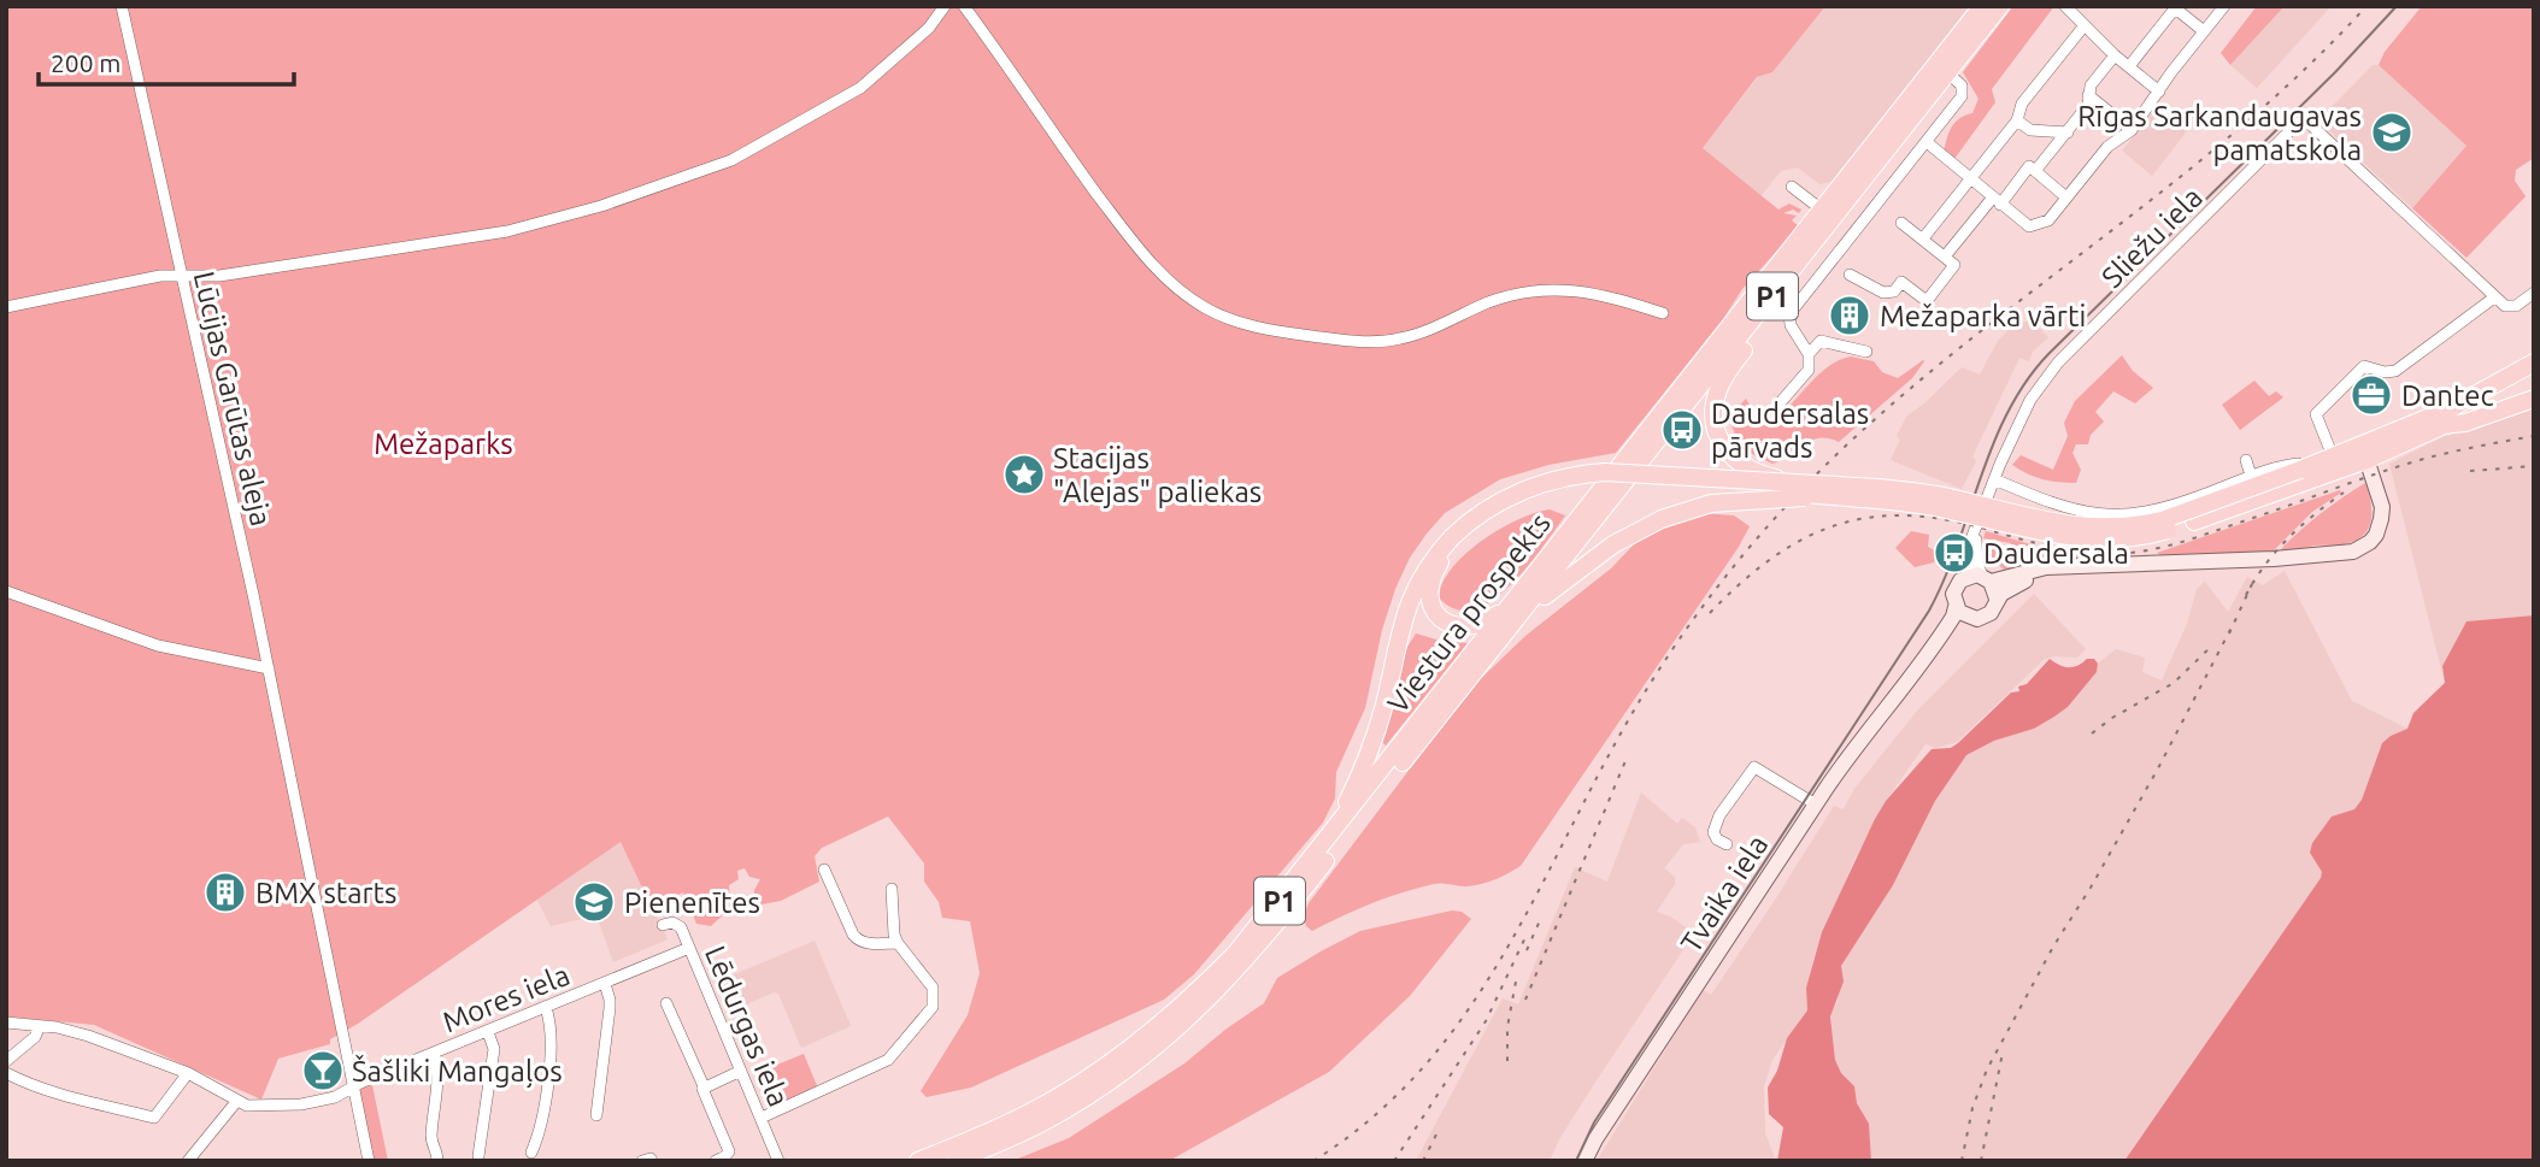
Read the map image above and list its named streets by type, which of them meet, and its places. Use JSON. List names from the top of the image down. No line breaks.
{"streets":{"main road":["P1","Viestura prospekts"],"street":["Sliežu iela","Lūcijas Garūtas aleja","Tvaika iela","Mores iela","Lēdurgas iela"]},"crossings":[["Sliežu iela","Tvaika iela"],["Lūcijas Garūtas aleja","Mores iela"],["Mores iela","Lēdurgas iela"]],"parks":["Mežaparks"],"places":{"school or university":["Rīgas Sarkandaugavas pamatskola","Pienenītes"],"building":["Mežaparka vārti","BMX starts"],"office":["Dantec"],"bus stop":["Daudersalas pārvads","Daudersala"],"place":["Stacijas \"Alejas\" paliekas"],"bar":["Šašliki Mangaļos"]},"scale_bar":"200 m"}
